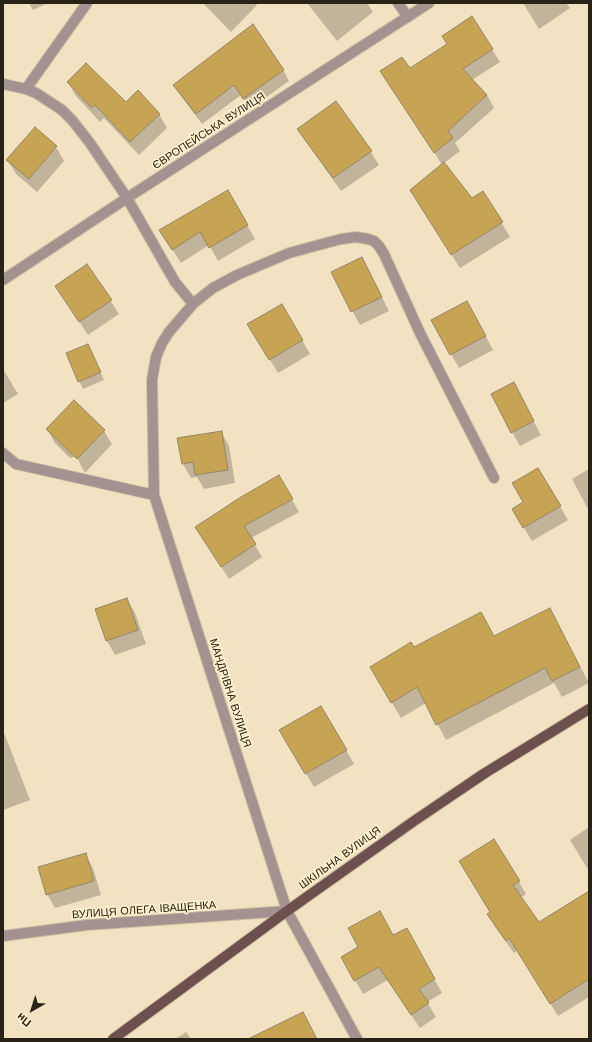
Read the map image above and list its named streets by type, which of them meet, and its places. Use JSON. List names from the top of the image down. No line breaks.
{"streets":{"main road":["ШКІЛЬНА ВУЛИЦЯ"],"street":["ЄВРОПЕЙСЬКА ВУЛИЦЯ","МАНДРІВНА ВУЛИЦЯ","ВУЛИЦЯ ОЛЕГА ІВАЩЕНКА"]},"crossings":[["МАНДРІВНА ВУЛИЦЯ","ШКІЛЬНА ВУЛИЦЯ"],["МАНДРІВНА ВУЛИЦЯ","ВУЛИЦЯ ОЛЕГА ІВАЩЕНКА"],["ШКІЛЬНА ВУЛИЦЯ","ВУЛИЦЯ ОЛЕГА ІВАЩЕНКА"]],"north":"bottom left"}
